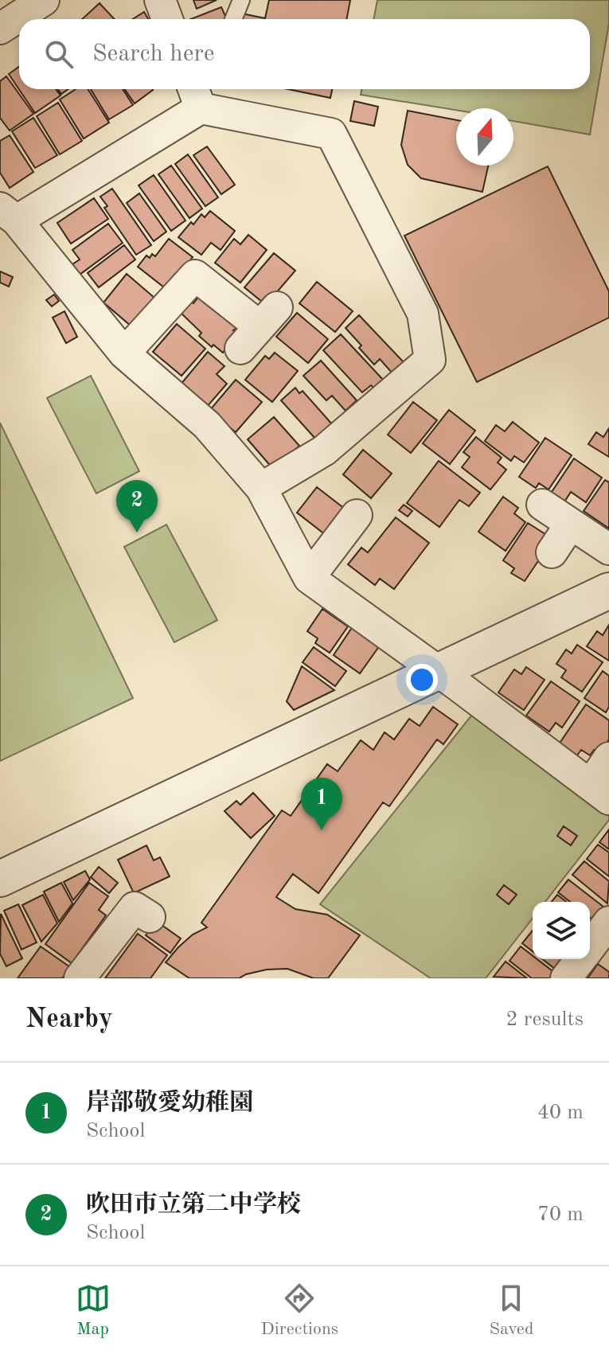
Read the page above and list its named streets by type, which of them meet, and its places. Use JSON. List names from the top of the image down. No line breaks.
{"north":"top","page":{"search":"Search here","pins":["2","1"],"heading":["Nearby","2 results"],"list":[{"mark":"1","name":"岸部敬愛幼稚園","note":"School","value":"40 m"},{"mark":"2","name":"吹田市立第二中学校","note":"School","value":"70 m"}],"nav":["Map","Directions","Saved"]}}
